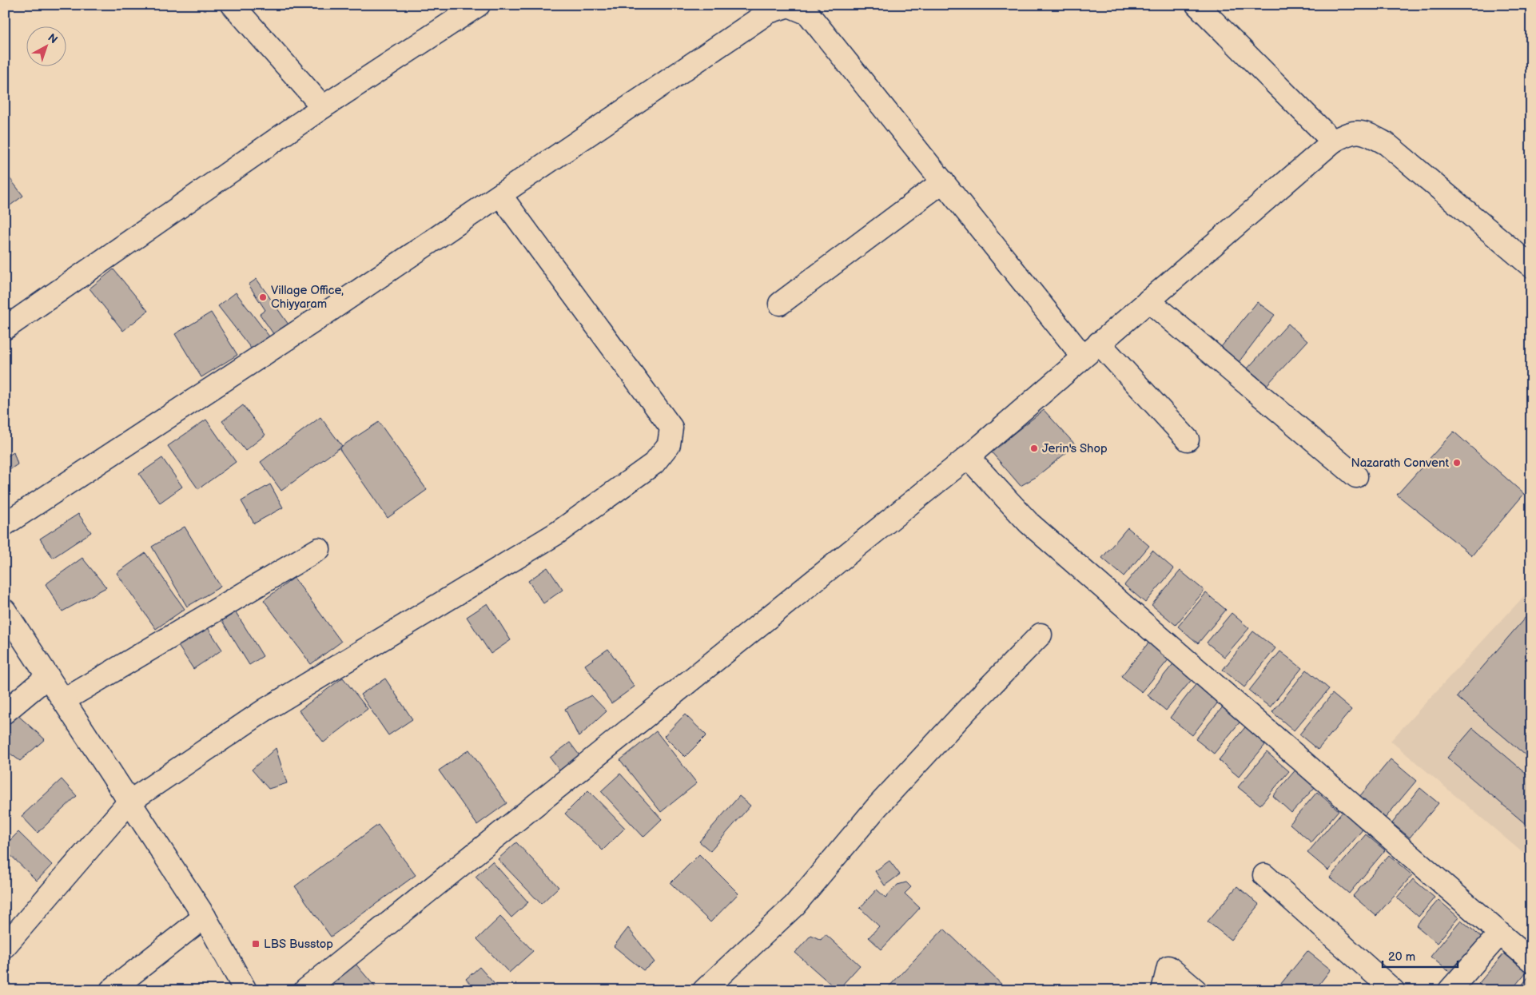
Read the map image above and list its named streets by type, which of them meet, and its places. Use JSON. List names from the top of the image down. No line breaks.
{"places":{"other":["Village Office, Chiyyaram","Jerin's Shop","Nazarath Convent"],"transit":["LBS Busstop"]},"scale_bar":"20 m","north":"top right"}
